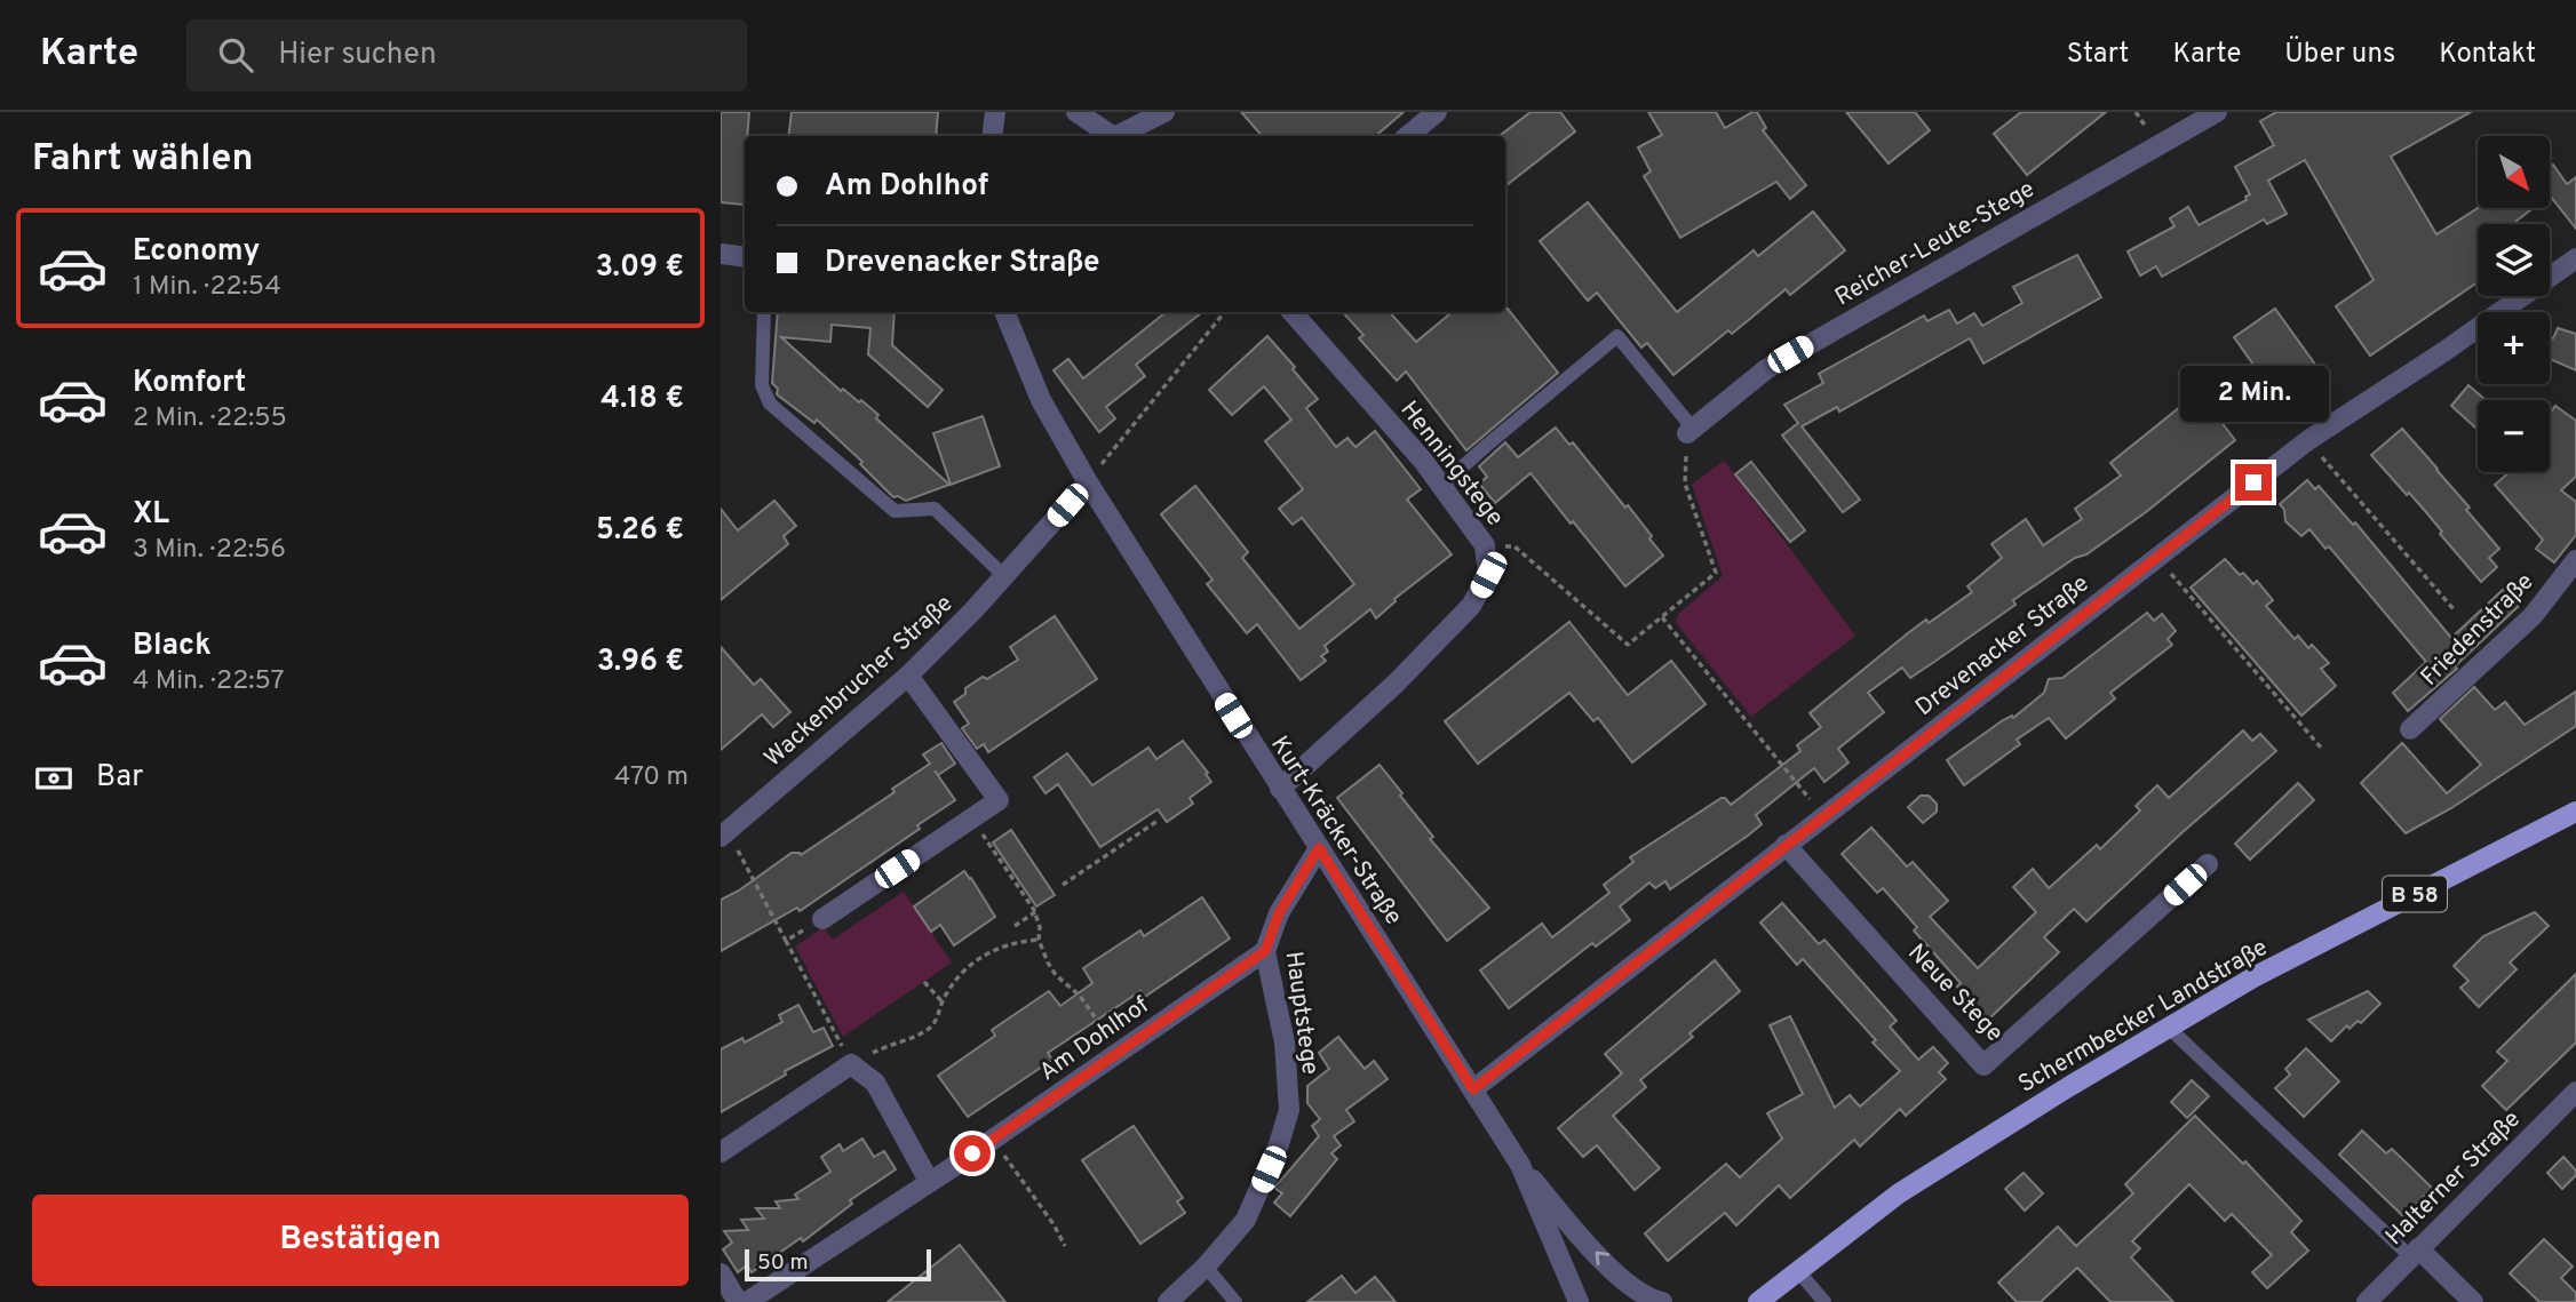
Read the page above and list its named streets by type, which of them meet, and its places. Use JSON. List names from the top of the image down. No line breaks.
{"streets":{"main road":["B 58","Schermbecker Landstraße"],"street":["Reicher-Leute-Stege","Henningstege","Friedenstraße","Drevenacker Straße","Wackenbrucher Straße","Kurt-Kräcker-Straße","Neue Stege","Hauptstege","Am Dohlhof","Halterner Straße"]},"crossings":[["Henningstege","Kurt-Kräcker-Straße"],["Drevenacker Straße","Kurt-Kräcker-Straße"],["Drevenacker Straße","Neue Stege"],["Wackenbrucher Straße","Kurt-Kräcker-Straße"],["Kurt-Kräcker-Straße","Hauptstege"],["Hauptstege","Am Dohlhof"]],"scale_bar":"50 m","north":"bottom right","page":{"header":"Karte","search":"Hier suchen","nav":["Start","Karte","Über uns","Kontakt"],"heading":"Fahrt wählen","map_buttons":["+","−"],"banner":["Am Dohlhof","Drevenacker Straße"],"list":[{"name":"Economy","note":"1 Min. · 22:54","value":"3.09 €"},{"name":"Komfort","note":"2 Min. · 22:55","value":"4.18 €"},{"name":"XL","note":"3 Min. · 22:56","value":"5.26 €"},{"name":"Black","note":"4 Min. · 22:57","value":"3.96 €"}],"bubble":"2 Min.","pay":["Bar","470 m"],"buttons":"Bestätigen","scale":"50 m"}}
